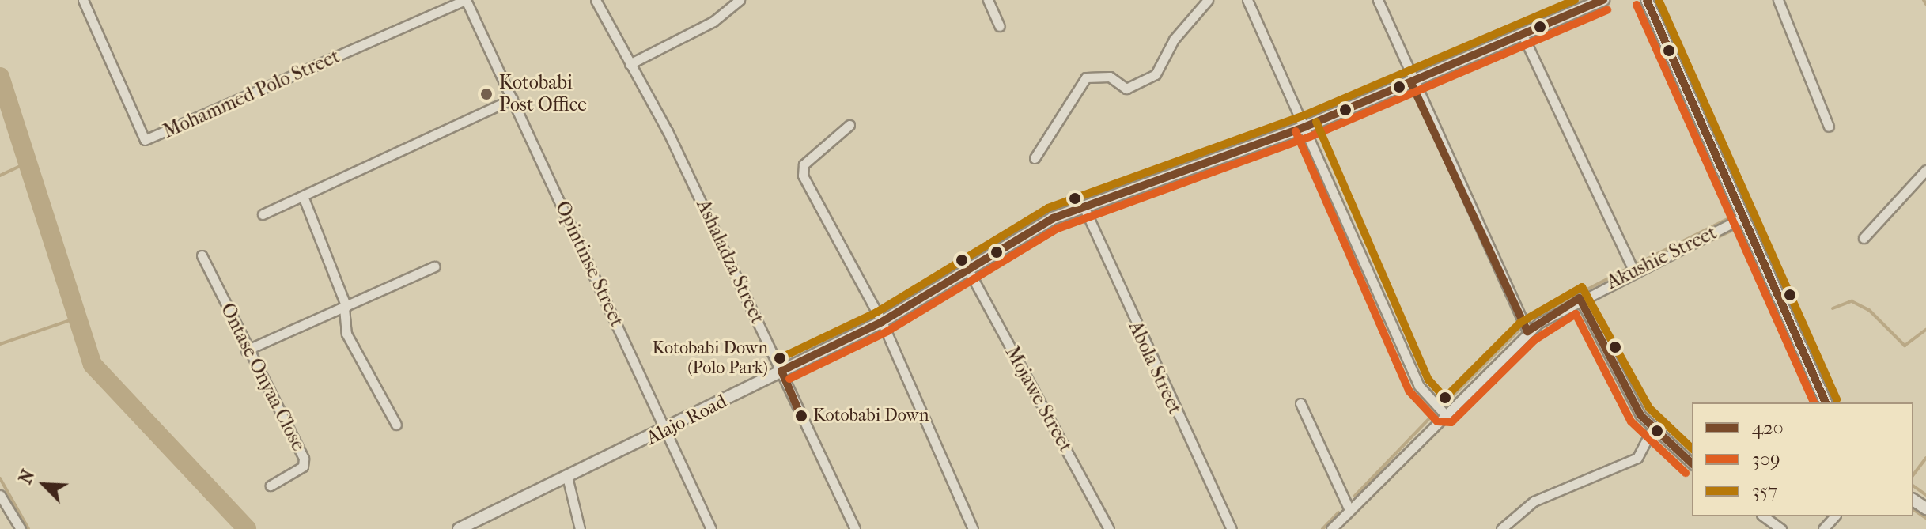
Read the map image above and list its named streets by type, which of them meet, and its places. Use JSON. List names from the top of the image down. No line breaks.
{"streets":{"street":["Mohammed Polo Street","Akushie Street","Ashaladza Street","Opintinse Street","Abola Street","Ontase Onyaa Close","Mojawe Street","Alajo Road"]},"crossings":[["Mohammed Polo Street","Opintinse Street"],["Ashaladza Street","Alajo Road"],["Opintinse Street","Alajo Road"],["Abola Street","Alajo Road"],["Mojawe Street","Alajo Road"]],"places":["Kotobabi Post Office","Kotobabi Down (Polo Park)","Kotobabi Down"],"lines":["transit line 420","transit line 357","transit line 309"],"legend":["420","309","357"],"north":"top left"}
